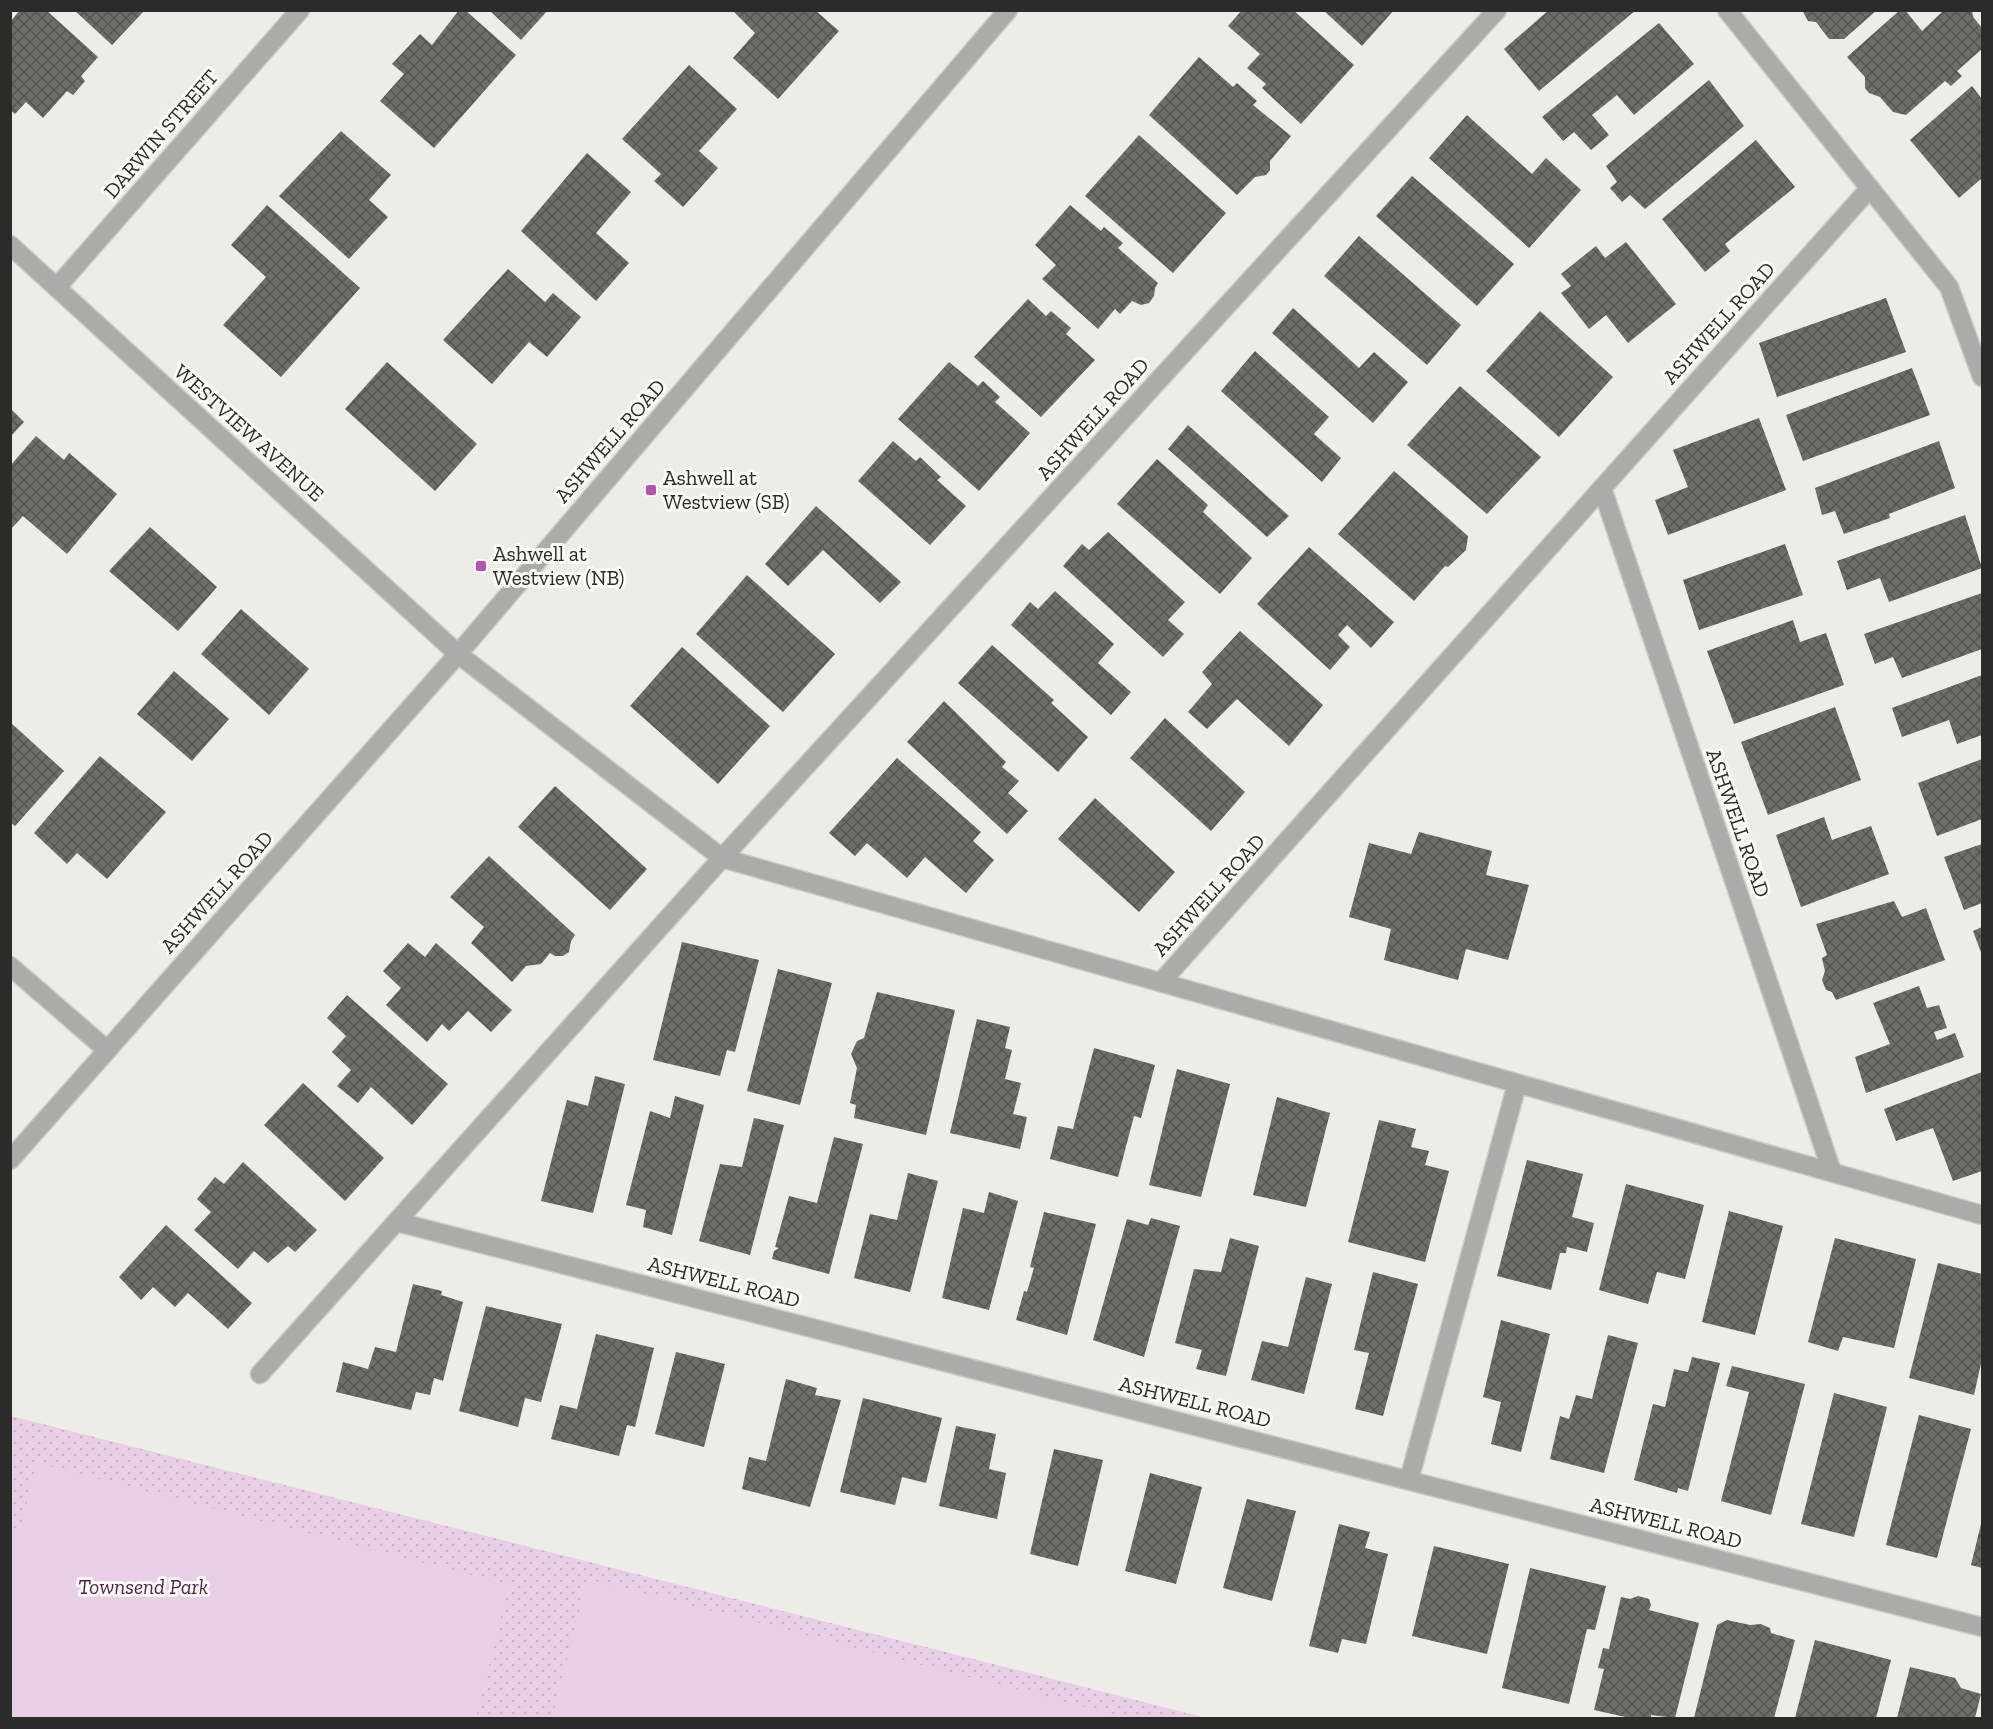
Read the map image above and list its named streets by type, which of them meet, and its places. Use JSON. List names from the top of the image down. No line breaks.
{"streets":{"street":["DARWIN STREET","ASHWELL ROAD","WESTVIEW AVENUE"]},"crossings":[["DARWIN STREET","WESTVIEW AVENUE"],["ASHWELL ROAD","WESTVIEW AVENUE"]],"parks":["Townsend Park"],"places":{"transit":["Ashwell at Westview (SB)","Ashwell at Westview (NB)"]}}
